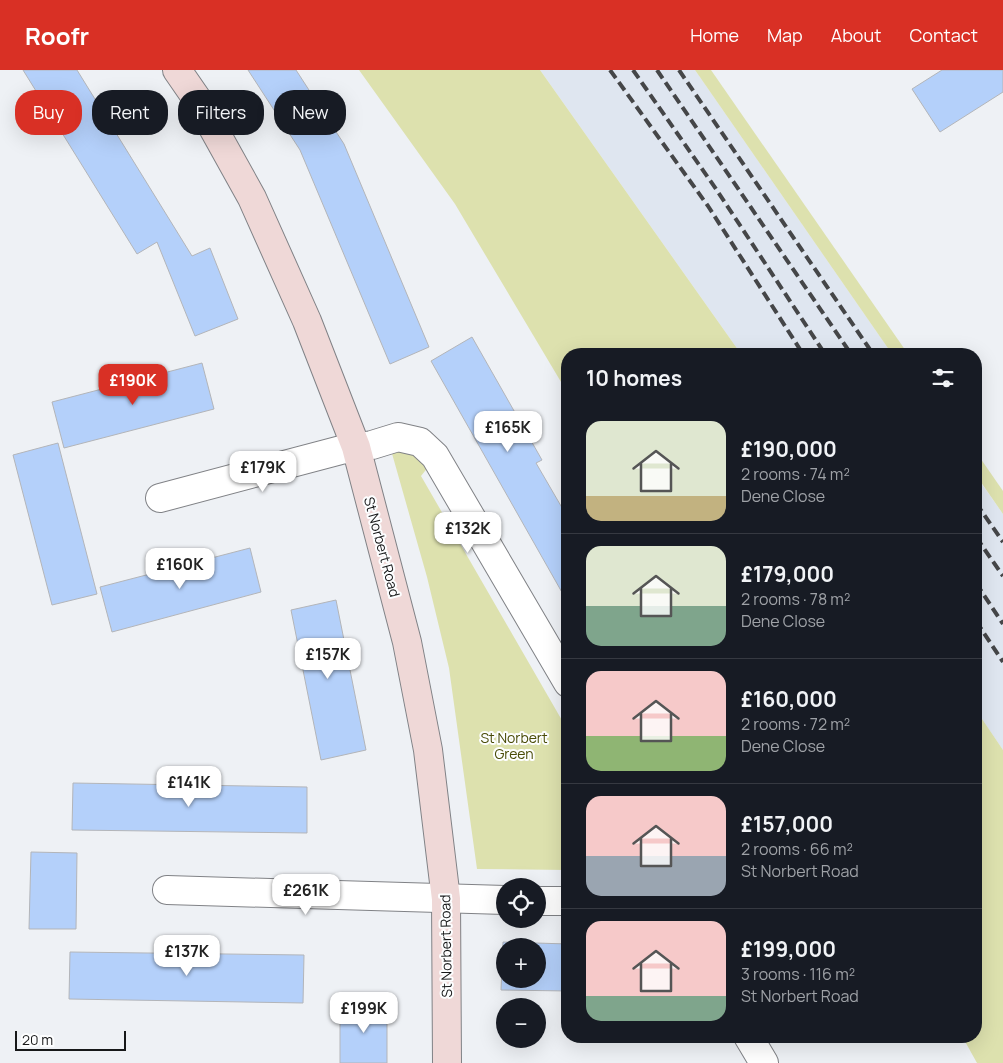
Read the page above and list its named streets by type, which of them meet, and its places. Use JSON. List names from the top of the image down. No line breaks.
{"streets":{"street":["St Norbert Road"]},"parks":["St Norbert Green"],"scale_bar":"20 m","page":{"header":"Roofr","nav":["Home","Map","About","Contact"],"chip":["Buy","Rent","Filters","New"],"heading":"10 homes","price":["£190K","£165K","£179K","£132K","£160K","£157K","£141K","£261K","£137K","£199K"],"list":[{"name":"£190,000","note":"2 rooms · 74 m² · Dene Close"},{"name":"£179,000","note":"2 rooms · 78 m² · Dene Close"},{"name":"£160,000","note":"2 rooms · 72 m² · Dene Close"},{"name":"£157,000","note":"2 rooms · 66 m² · St Norbert Road"},{"name":"£199,000","note":"3 rooms · 116 m² · St Norbert Road"}],"map_buttons":["+","−"],"scale":"20 m"}}
